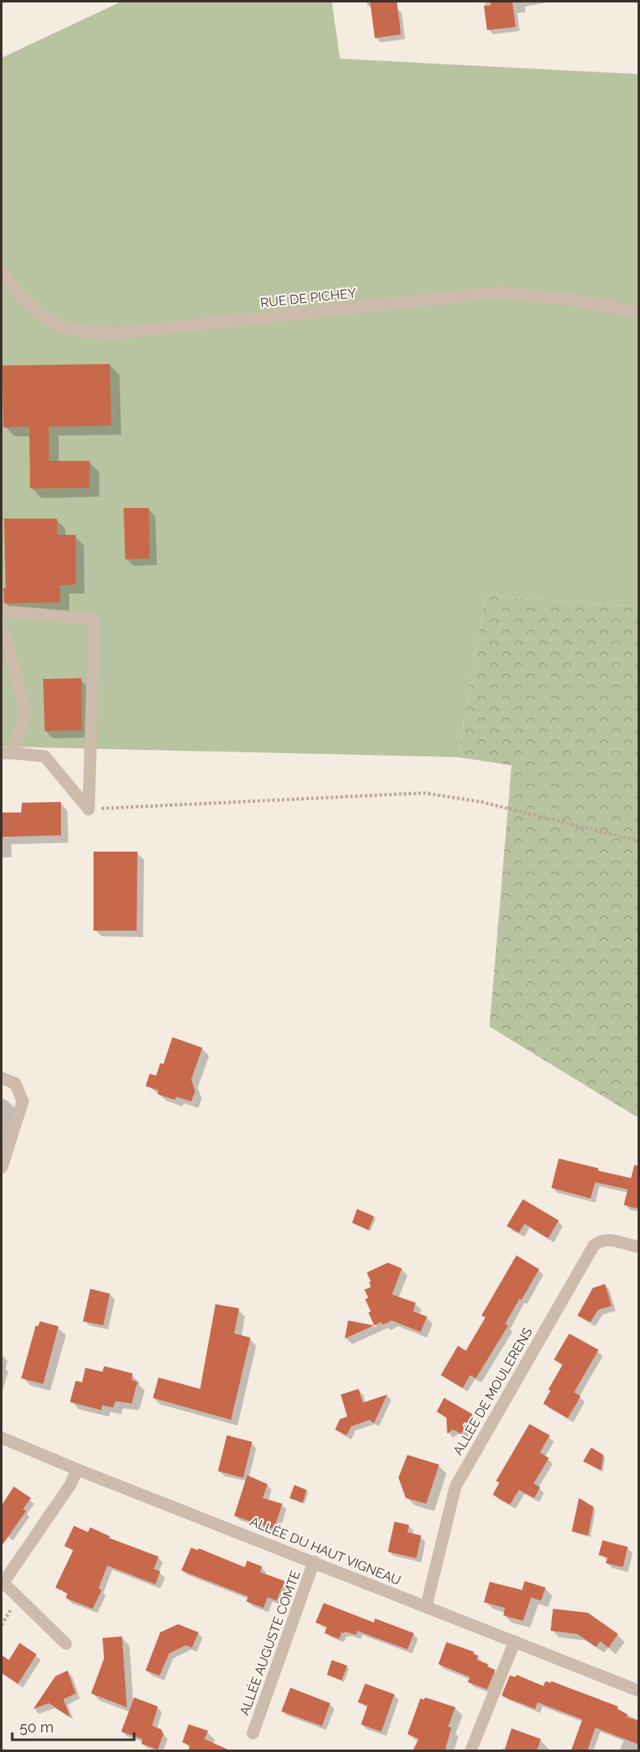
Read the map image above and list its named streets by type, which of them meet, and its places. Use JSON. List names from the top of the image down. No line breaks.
{"streets":{"street":["RUE DE PICHEY","ALLÉE DE MOULERENS","ALLÉE DU HAUT VIGNEAU","ALLÉE AUGUSTE COMTE"]},"crossings":[["ALLÉE DE MOULERENS","ALLÉE DU HAUT VIGNEAU"],["ALLÉE DU HAUT VIGNEAU","ALLÉE AUGUSTE COMTE"]],"scale_bar":"50 m"}
